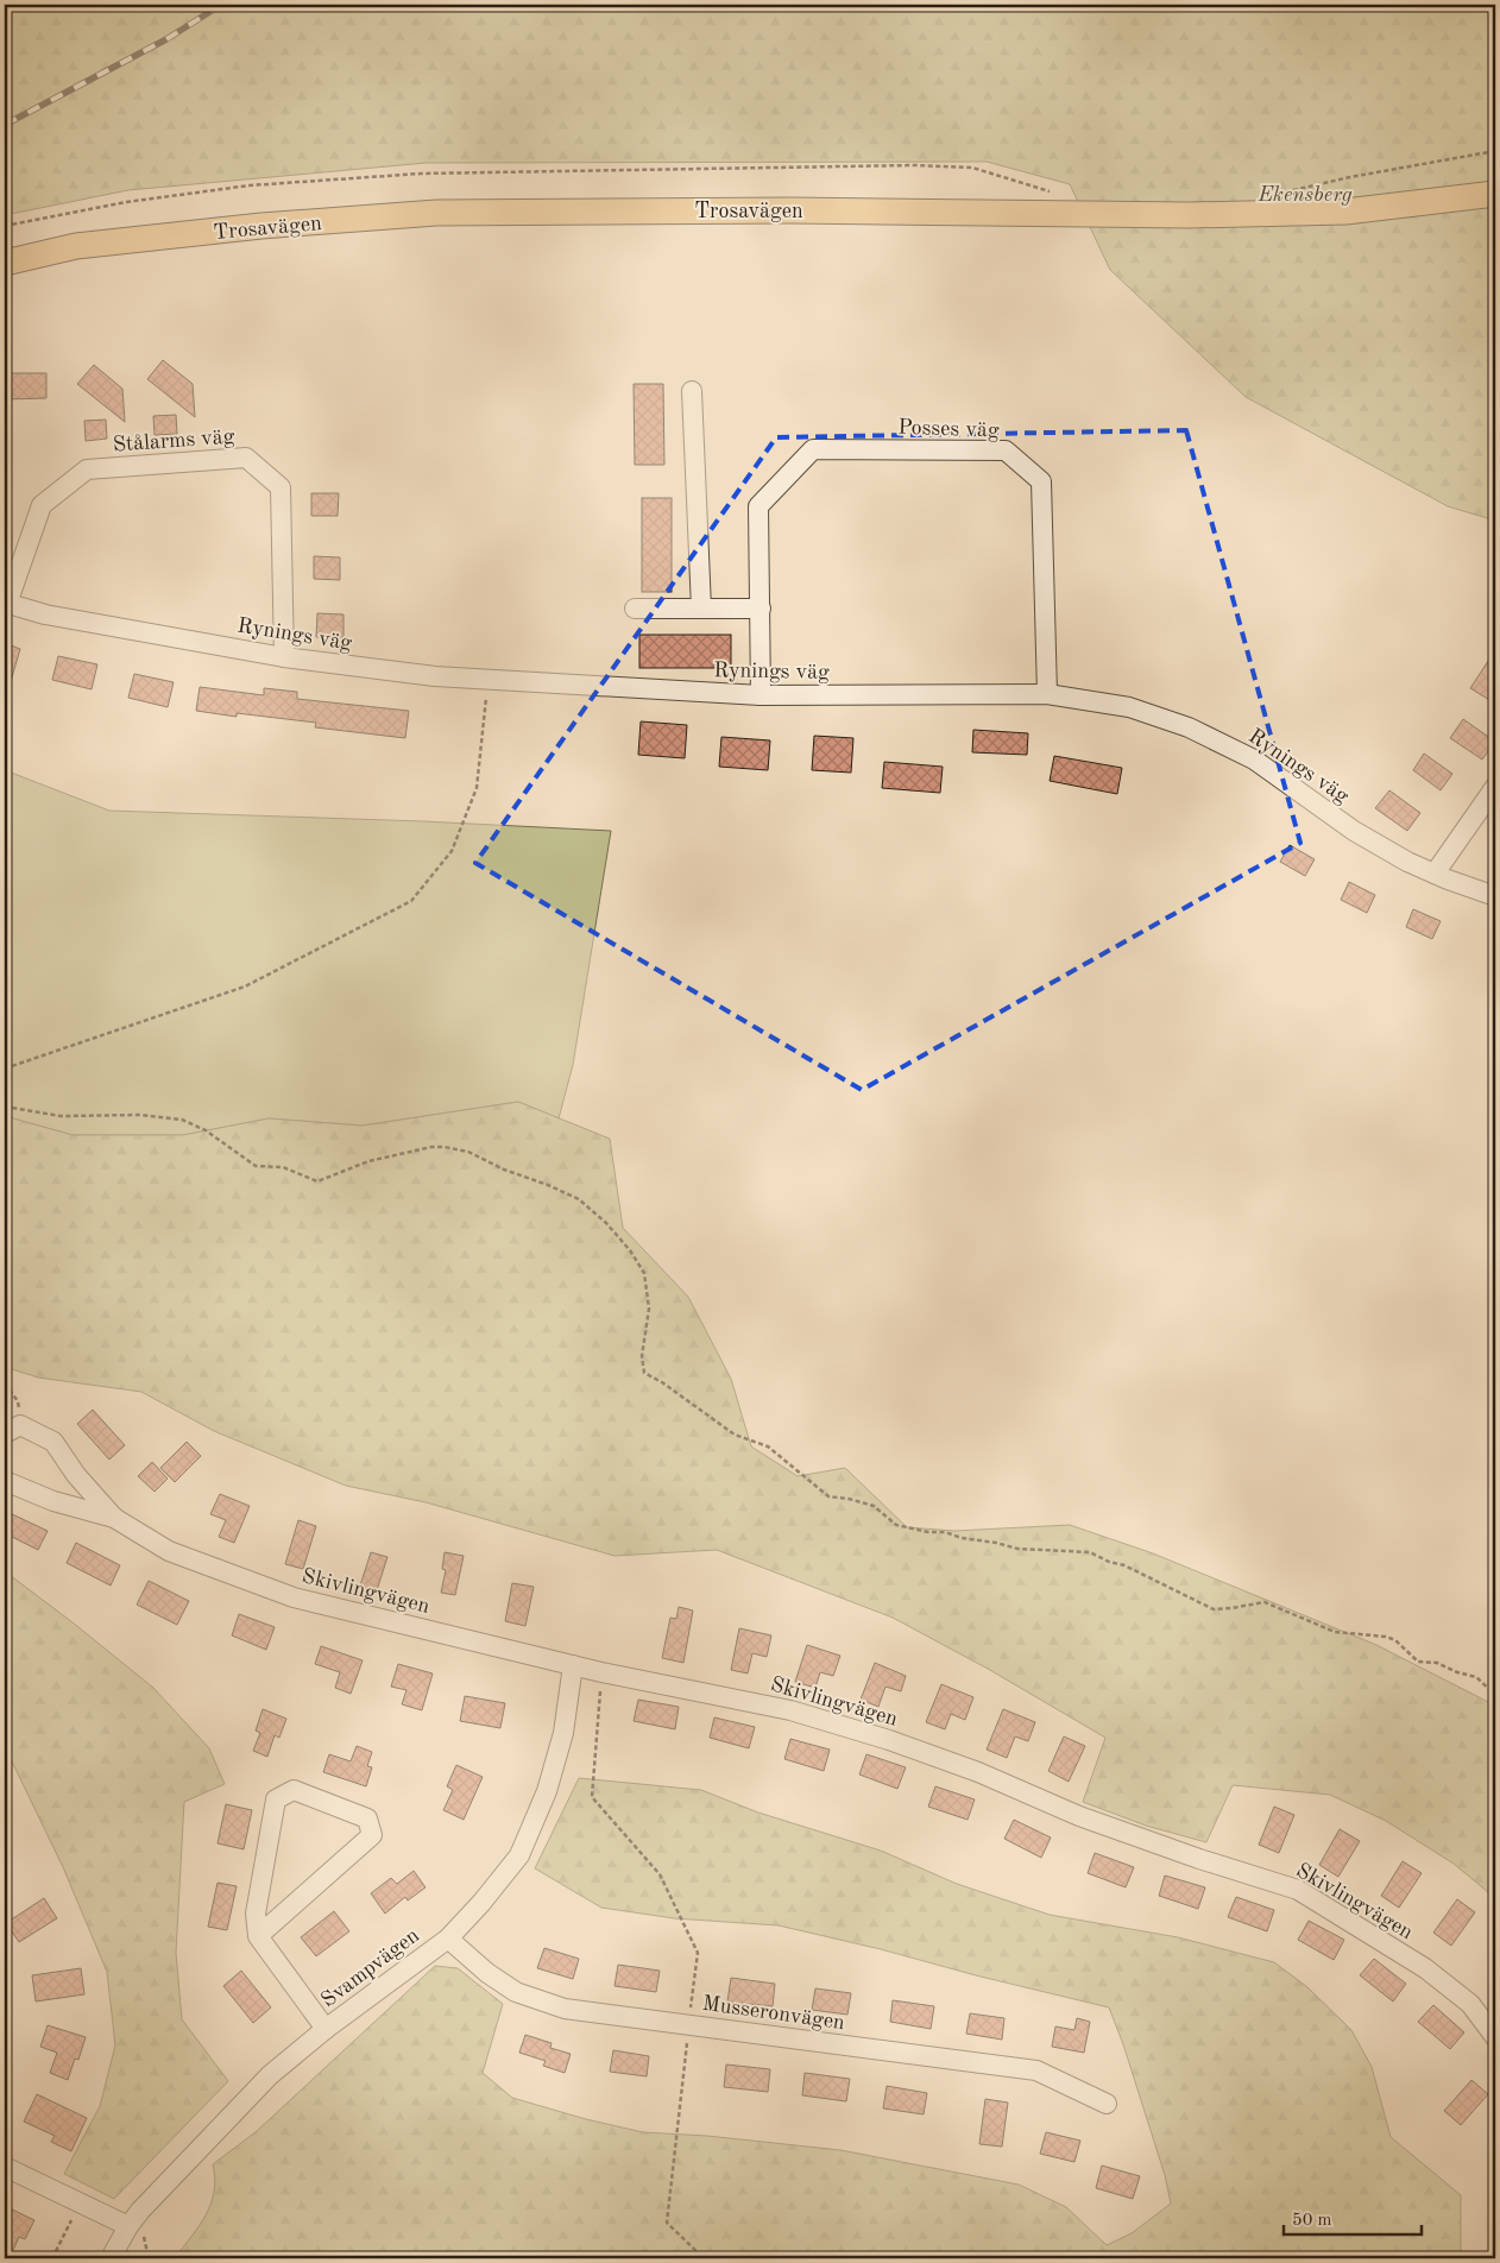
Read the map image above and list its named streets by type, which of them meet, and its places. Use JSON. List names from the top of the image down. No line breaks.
{"streets":{"main road":["Trosavägen"],"street":["Posses väg","Stålarms väg","Rynings väg","Skivlingvägen","Svampvägen","Musseronvägen"]},"crossings":[["Posses väg","Rynings väg"],["Stålarms väg","Rynings väg"],["Skivlingvägen","Svampvägen"],["Svampvägen","Musseronvägen"]],"parks":["Ekensberg"],"scale_bar":"50 m"}
